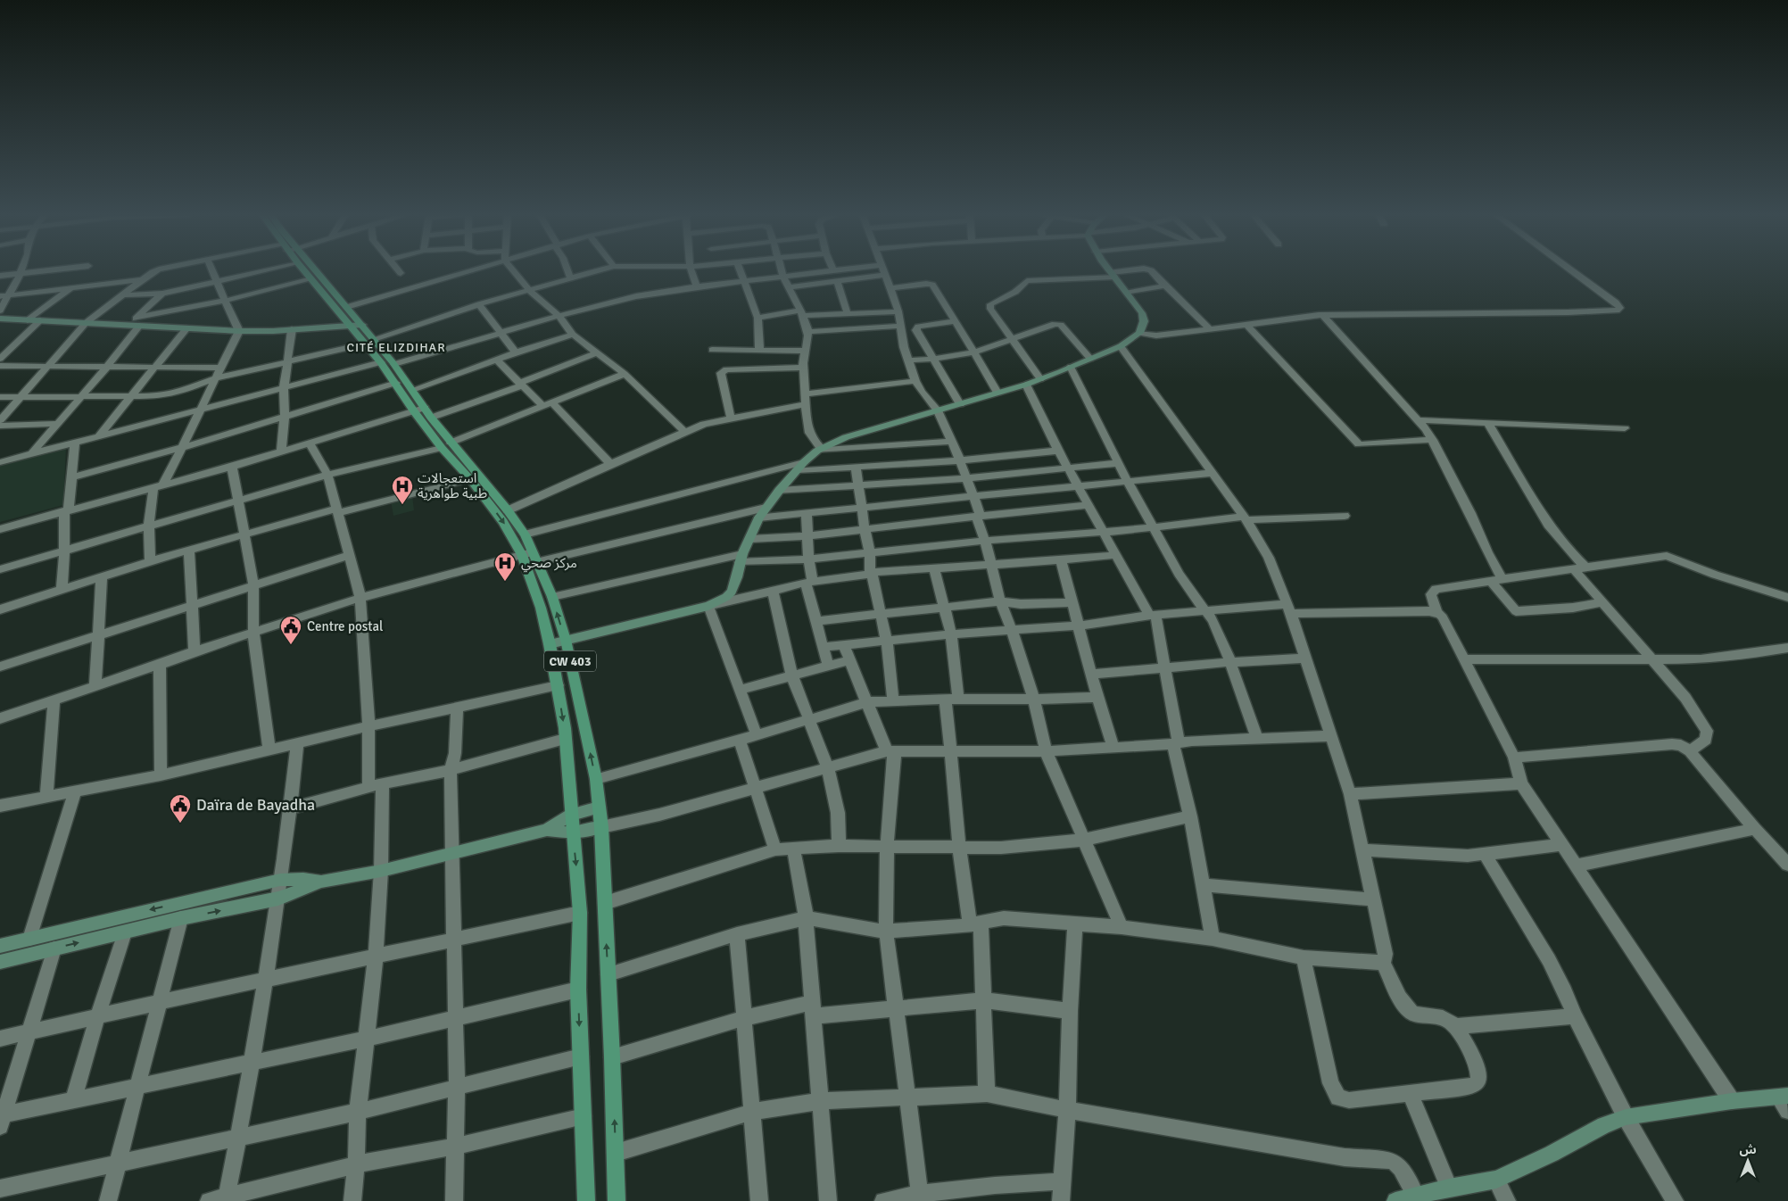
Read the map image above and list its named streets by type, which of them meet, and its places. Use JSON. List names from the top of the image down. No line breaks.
{"streets":{"main road":["CW 403"]},"districts":["CITÉ ELIZDIHAR"],"places":{"hospital":["استعجالات طبية طواهرية","مركز صحي"],"public building":["Centre postal","Daïra de Bayadha"]},"north":"top"}
